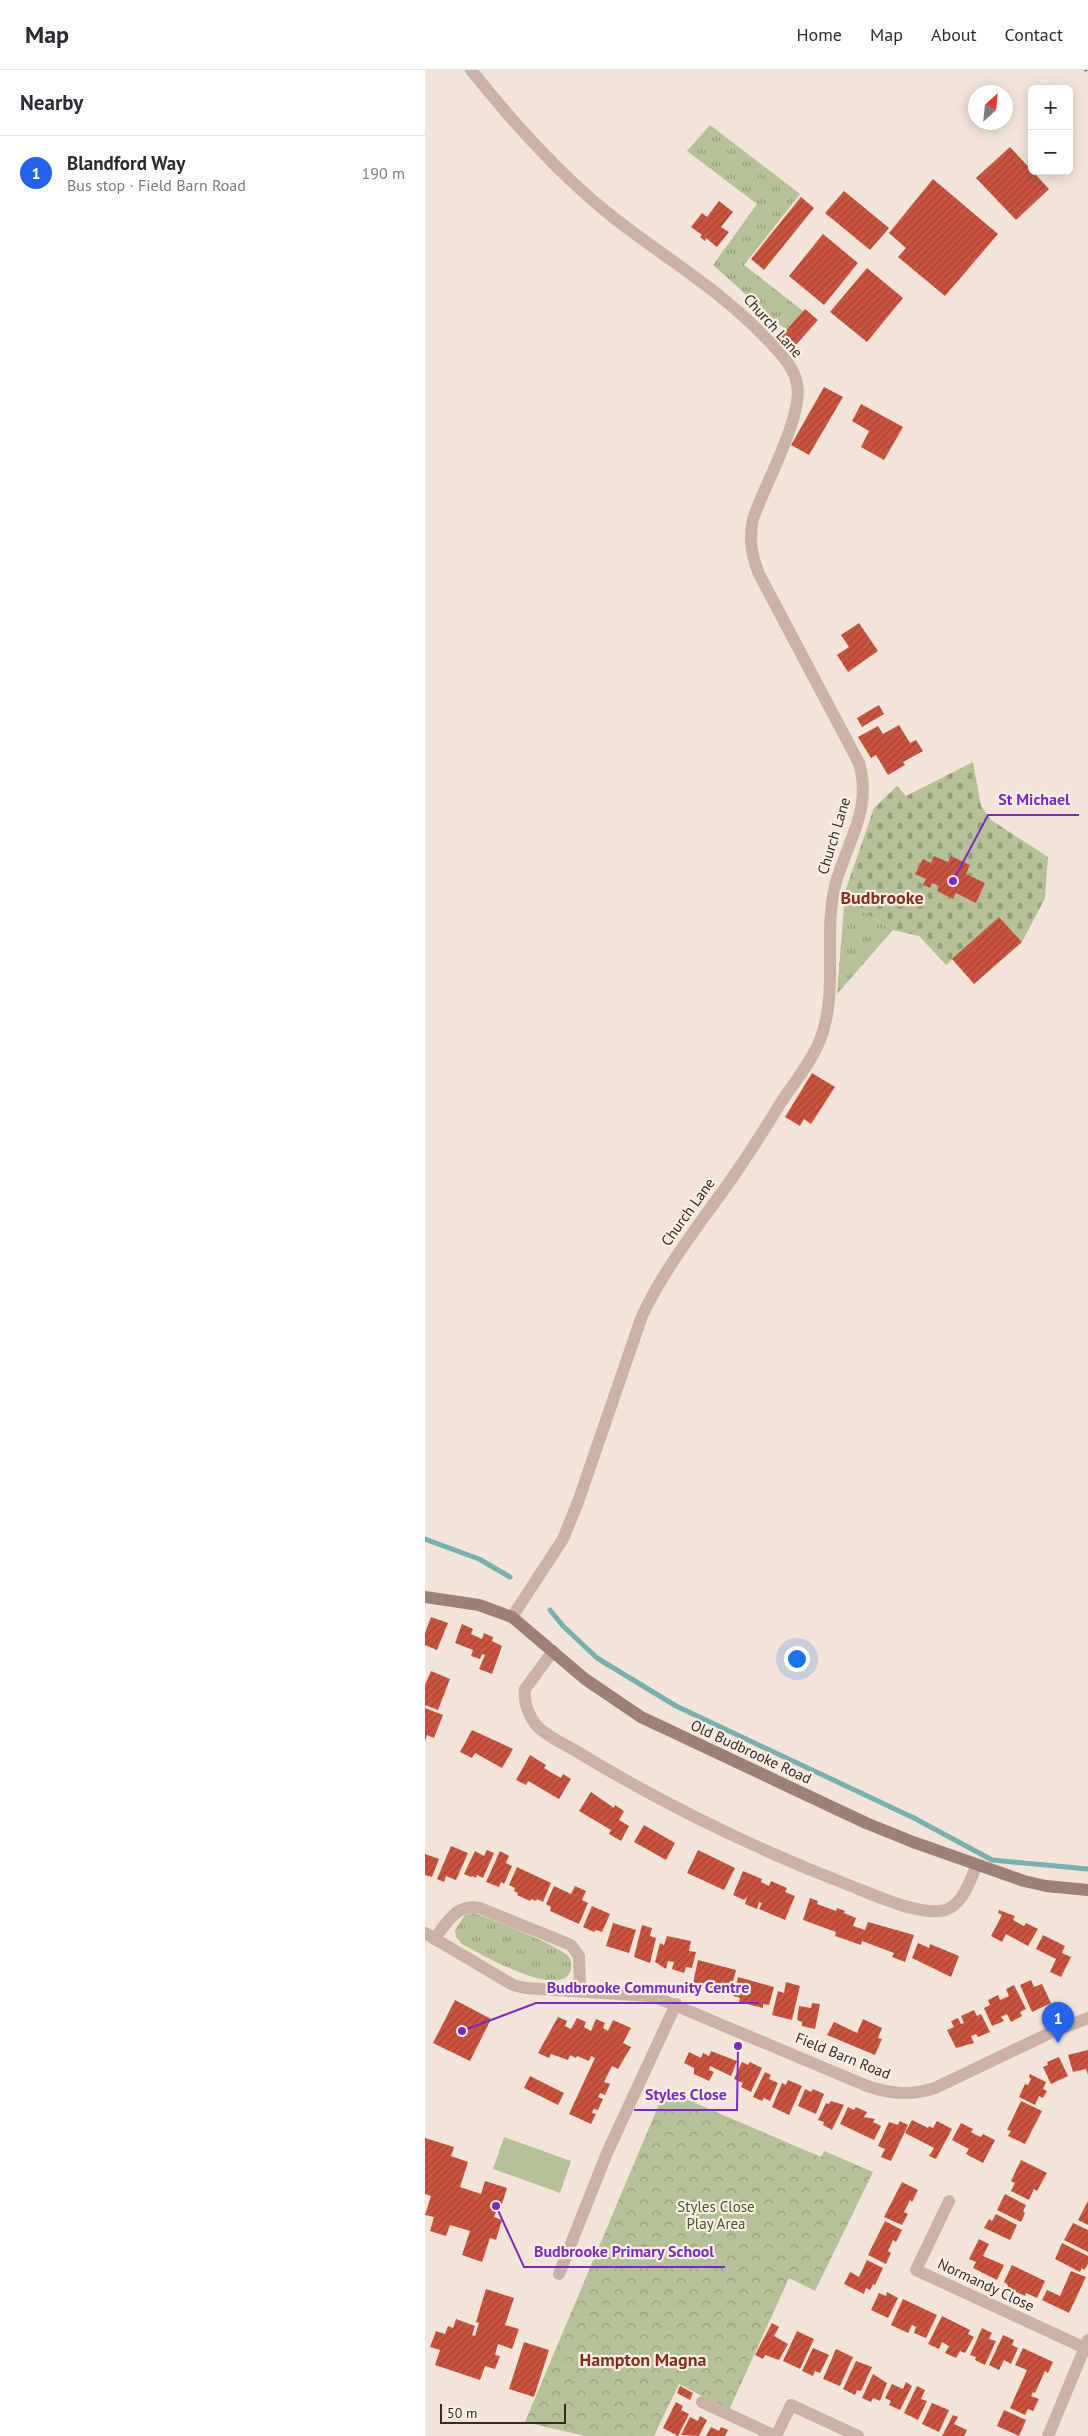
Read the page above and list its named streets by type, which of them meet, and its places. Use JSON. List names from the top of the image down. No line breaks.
{"streets":{"street":["Church Lane","Old Budbrooke Road","Field Barn Road","Normandy Close"]},"crossings":[["Church Lane","Old Budbrooke Road"]],"districts":["Budbrooke","Hampton Magna"],"parks":["Styles Close Play Area"],"places":["St Michael","Budbrooke Community Centre","Styles Close","Budbrooke Primary School"],"scale_bar":"50 m","north":"top right","page":{"header":"Map","nav":["Home","Map","About","Contact"],"heading":"Nearby","map_buttons":["+","−"],"list":[{"mark":"1","name":"Blandford Way","note":"Bus stop · Field Barn Road","value":"190 m"}],"pins":"1","scale":"50 m"}}
